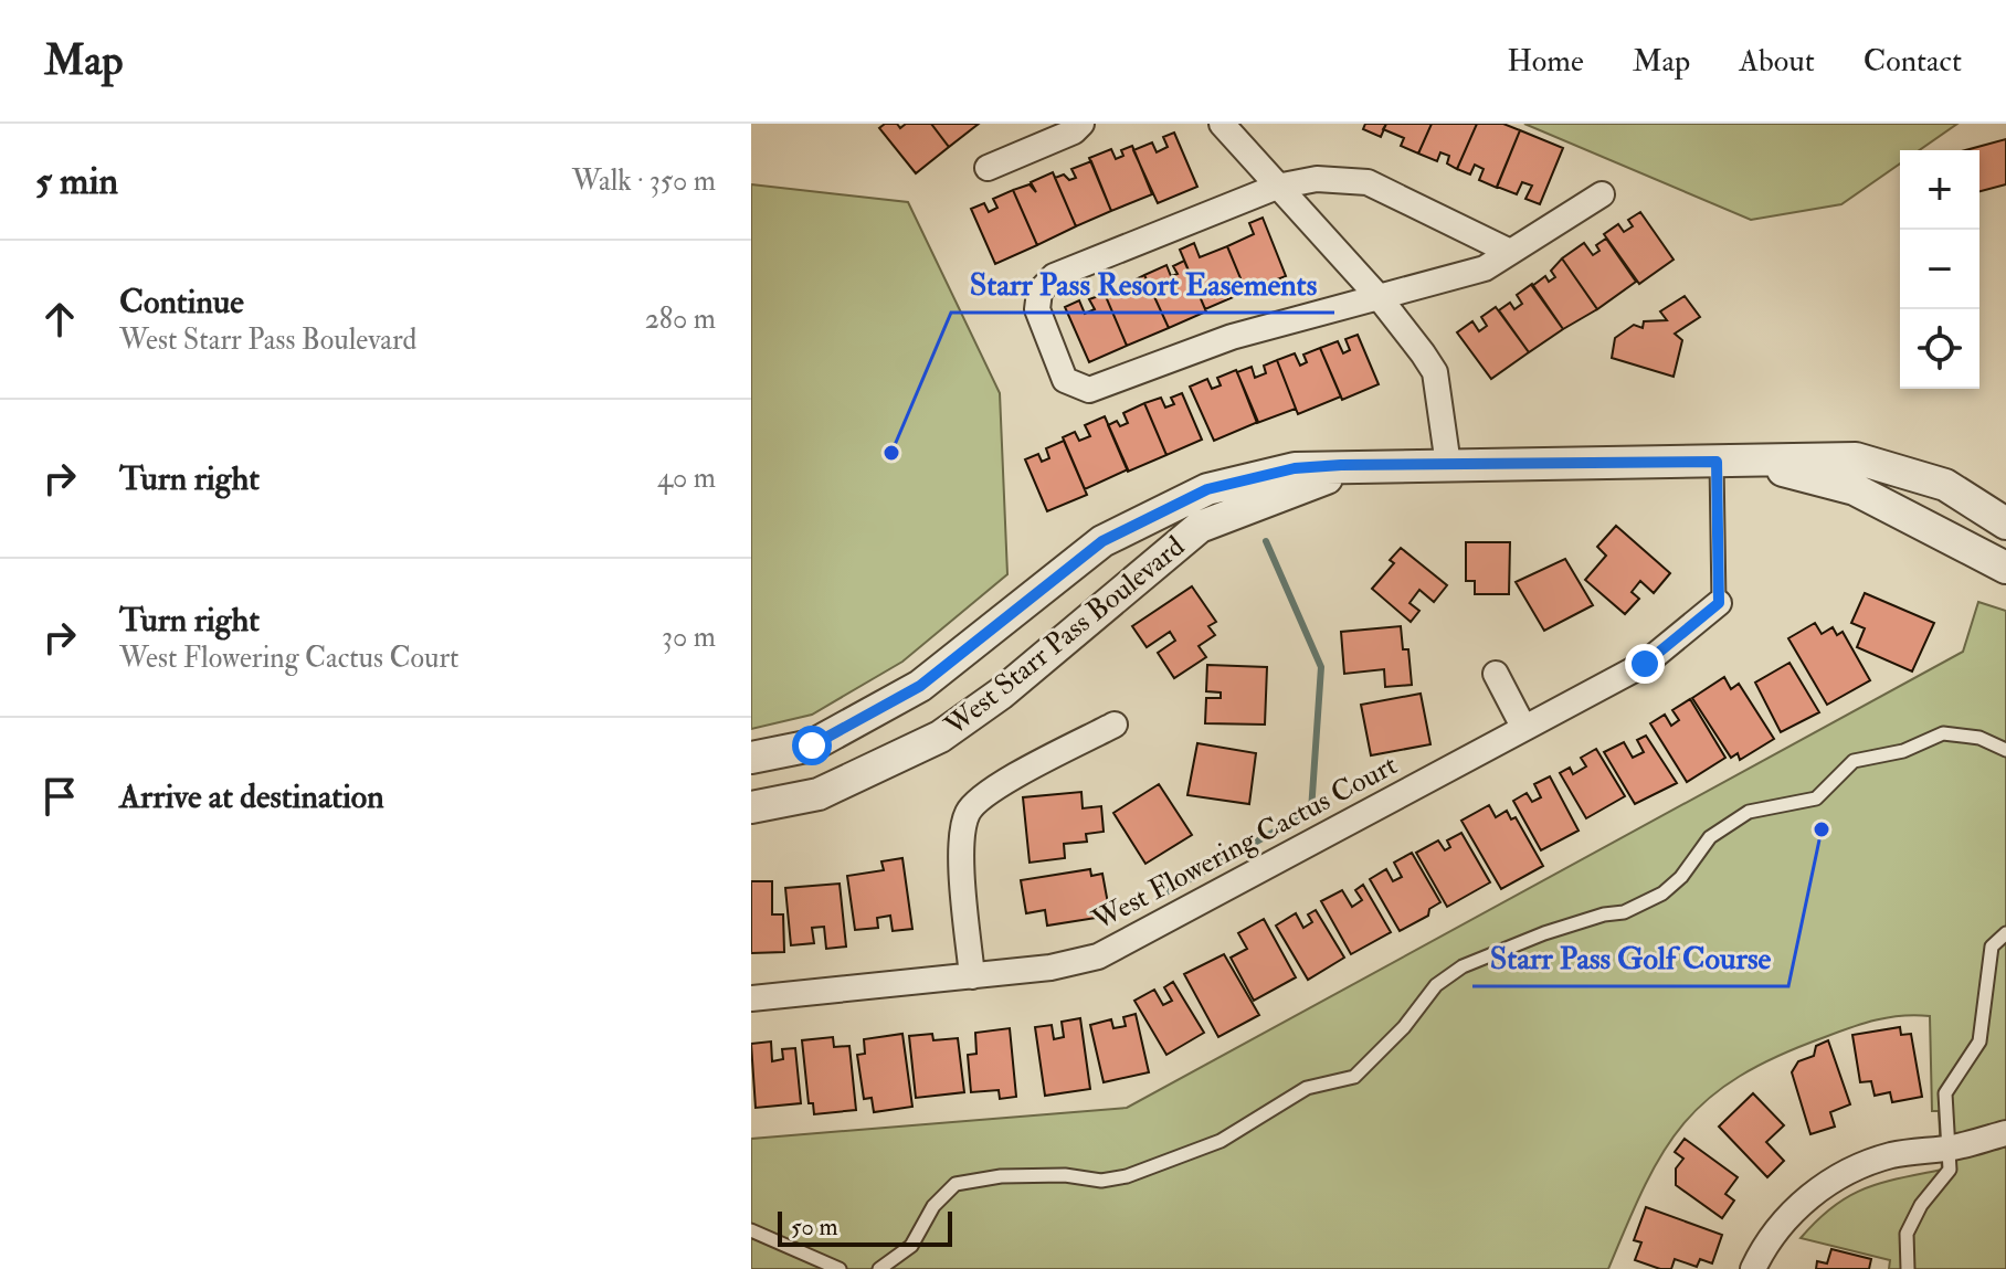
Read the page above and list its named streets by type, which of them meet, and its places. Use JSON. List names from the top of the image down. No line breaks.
{"streets":{"street":["West Starr Pass Boulevard","West Flowering Cactus Court"]},"places":["Starr Pass Resort Easements","Starr Pass Golf Course"],"scale_bar":"50 m","page":{"header":"Map","nav":["Home","Map","About","Contact"],"heading":["5 min","Walk · 350 m"],"map_buttons":["+","−"],"list":[["Continue","West Starr Pass Boulevard","280 m"],["Turn right","40 m"],["Turn right","West Flowering Cactus Court","30 m"],"Arrive at destination"],"scale":"50 m"}}
